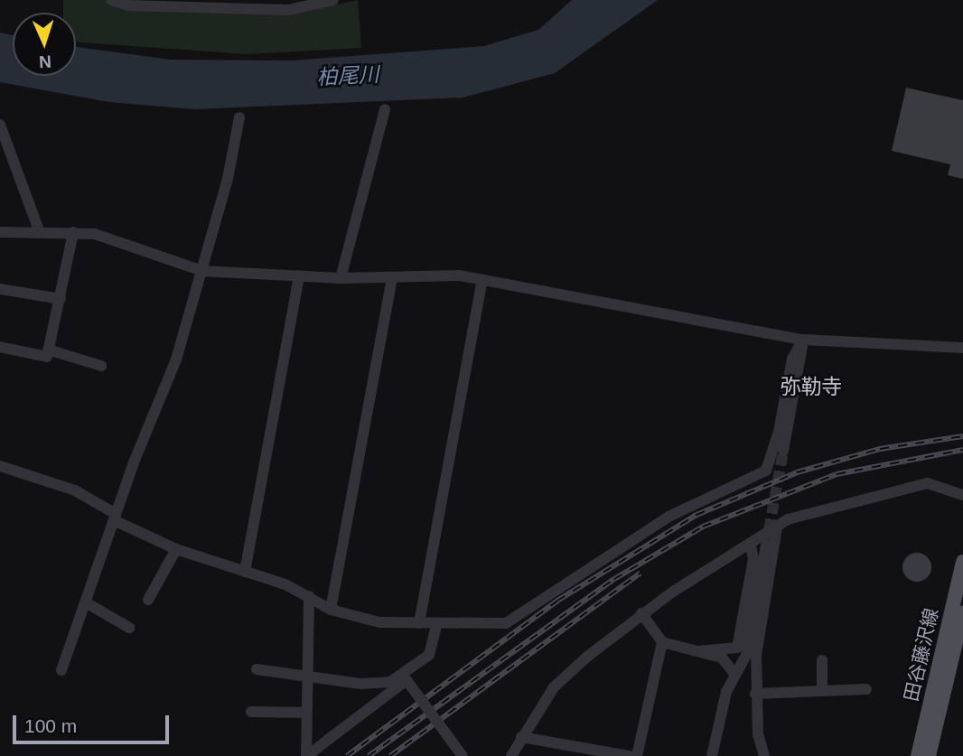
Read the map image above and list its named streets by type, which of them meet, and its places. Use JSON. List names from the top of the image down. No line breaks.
{"streets":{"main road":["田谷藤沢線"]},"districts":["弥勒寺"],"water":["柏尾川"],"scale_bar":"100 m","north":"bottom"}
